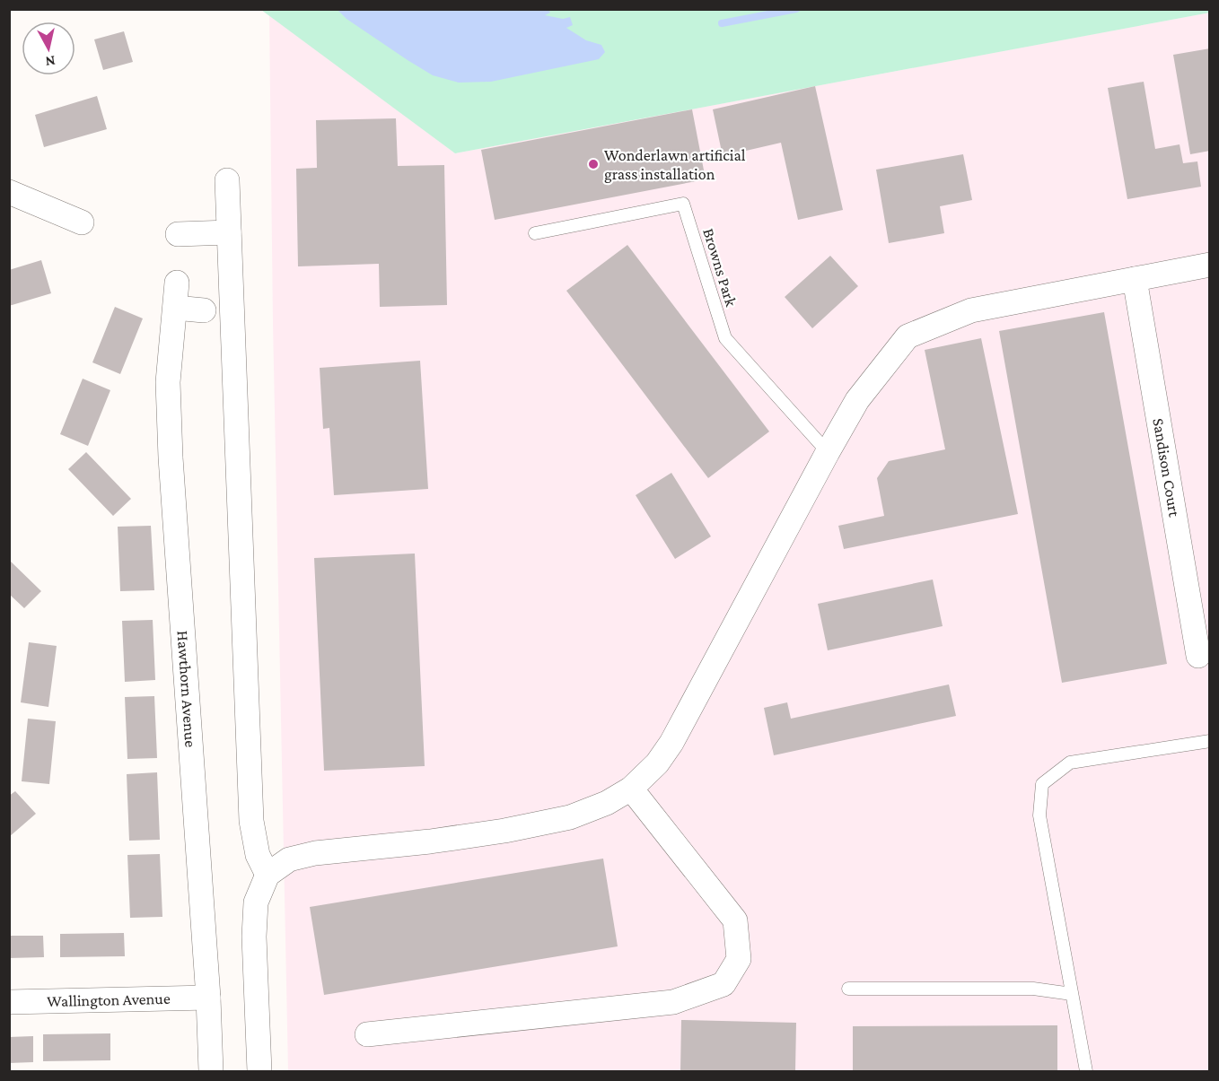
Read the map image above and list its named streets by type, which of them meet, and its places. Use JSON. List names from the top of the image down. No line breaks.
{"streets":{"street":["Sandison Court","Hawthorn Avenue","Wallington Avenue"],"lane":["Browns Park"]},"crossings":[["Hawthorn Avenue","Wallington Avenue"]],"places":["Wonderlawn artificial grass installation"],"north":"bottom"}
